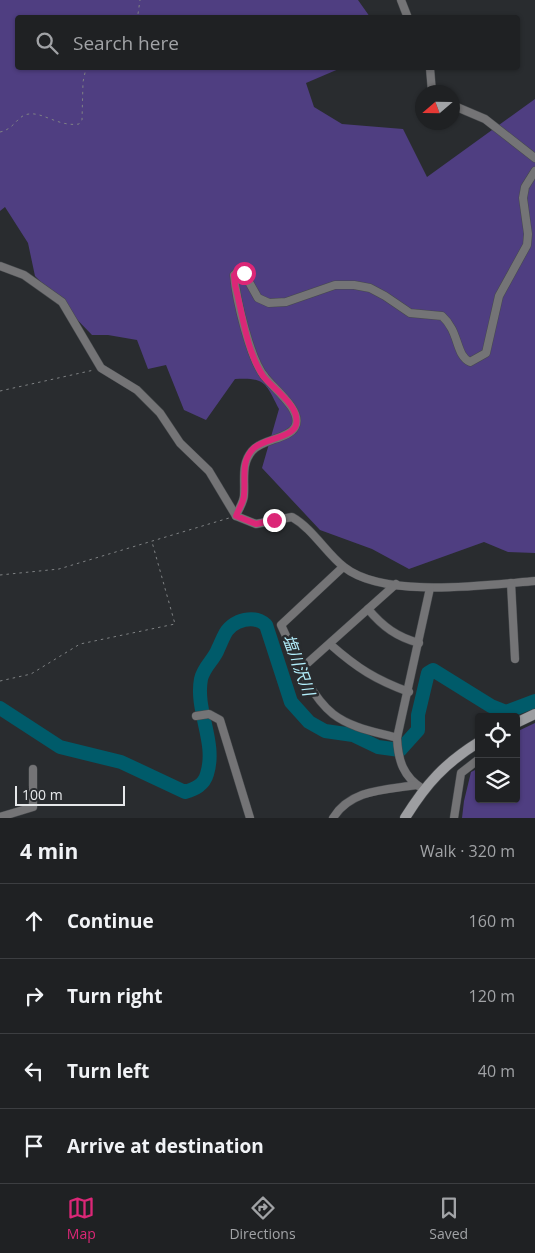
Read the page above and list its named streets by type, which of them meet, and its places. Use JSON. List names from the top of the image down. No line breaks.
{"water":["塩川沢川"],"scale_bar":"100 m","north":"left","page":{"search":"Search here","scale":"100 m","heading":["4 min","Walk · 320 m"],"list":[["Continue","160 m"],["Turn right","120 m"],["Turn left","40 m"],"Arrive at destination"],"nav":["Map","Directions","Saved"]}}
